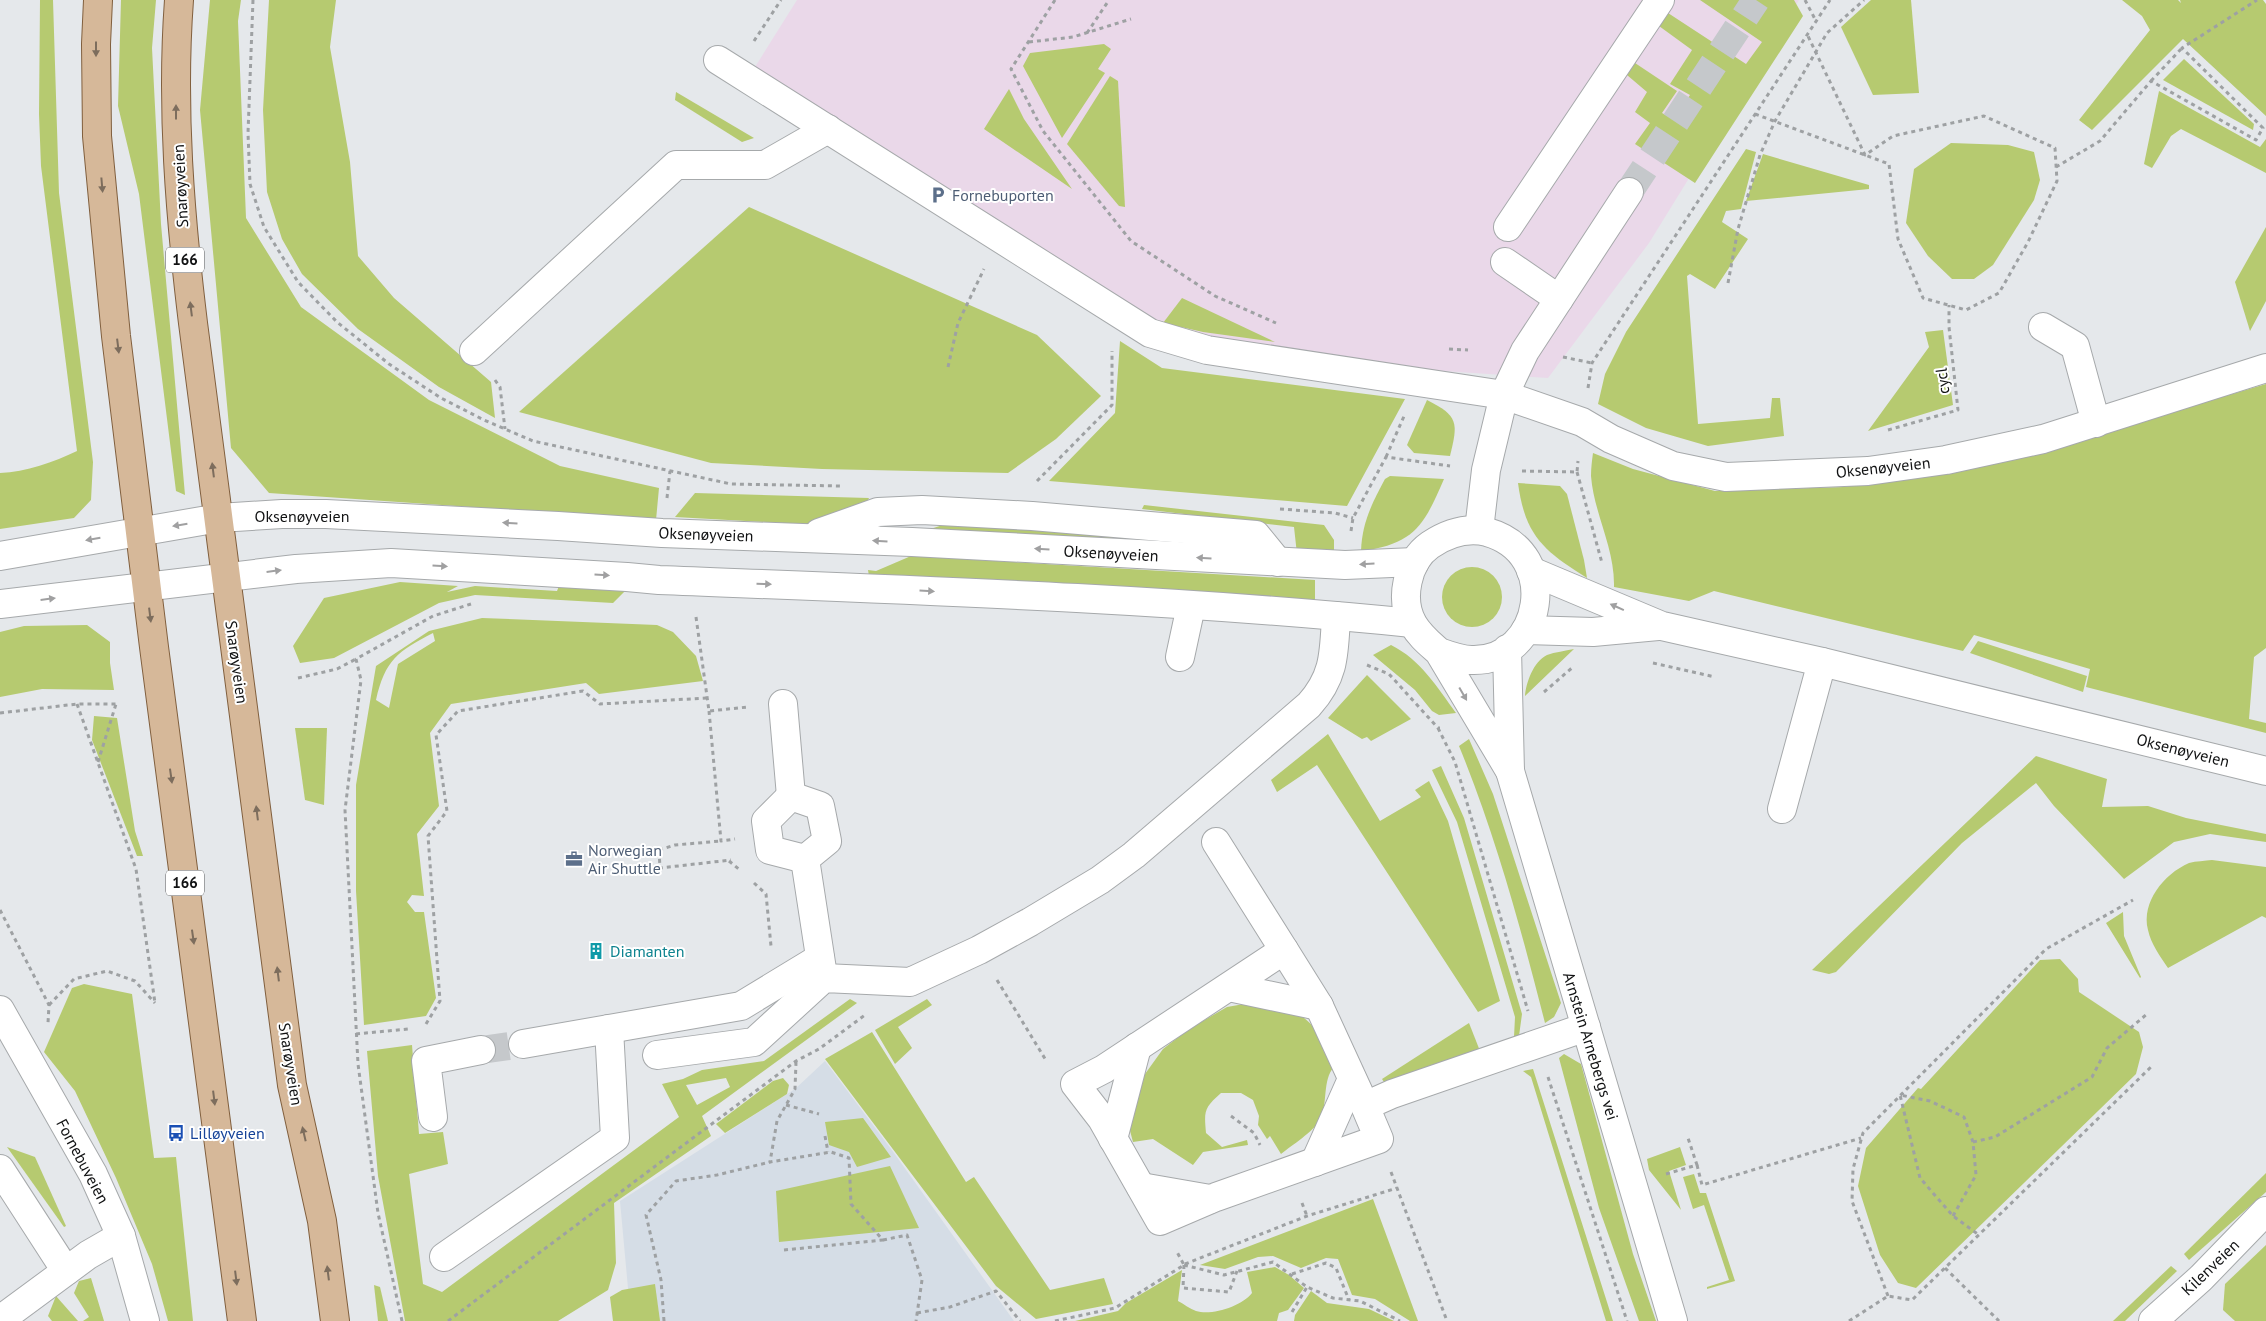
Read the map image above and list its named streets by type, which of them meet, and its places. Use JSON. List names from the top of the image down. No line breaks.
{"streets":{"main road":["Snarøyveien","166"],"street":["Oksenøyveien","Arnstein Arnebergs vei","Fornebuveien","Kilenveien"],"path":["cycl"]},"crossings":[["Snarøyveien","Oksenøyveien"],["166","Oksenøyveien"],["Oksenøyveien","Arnstein Arnebergs vei"]],"places":{"parking":["Fornebuporten"],"office":["Norwegian Air Shuttle"],"building":["Diamanten"],"bus stop":["Lilløyveien"]}}
